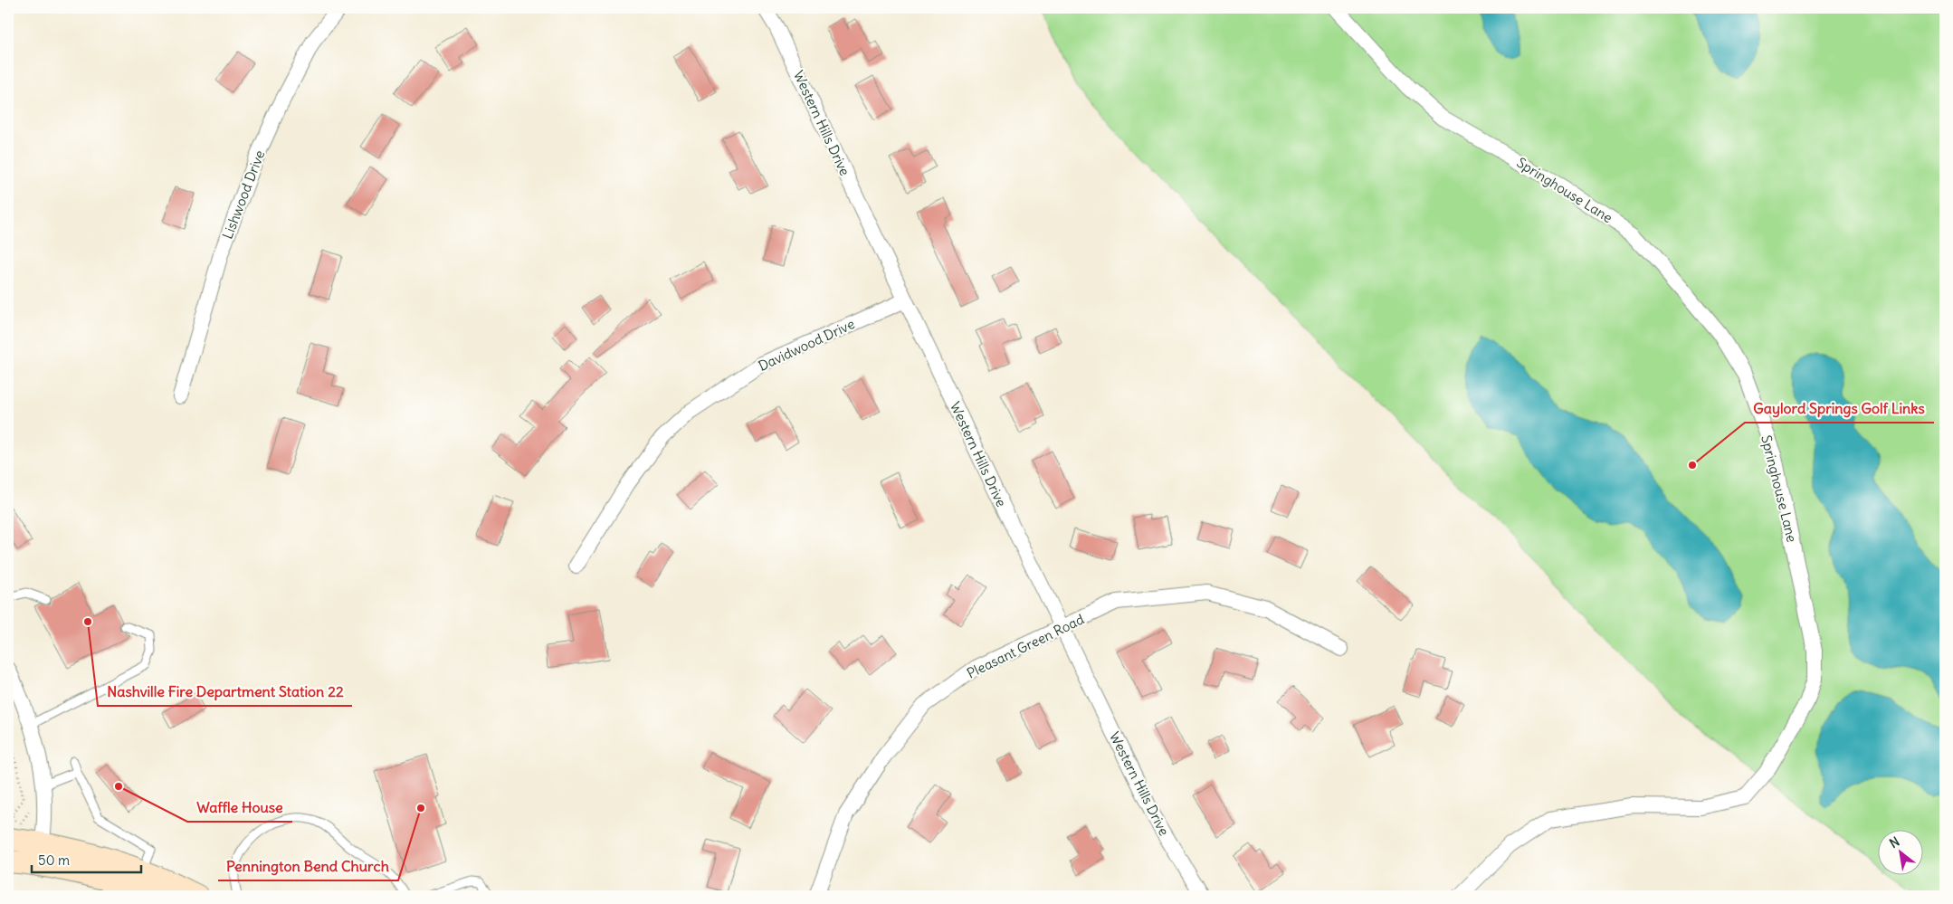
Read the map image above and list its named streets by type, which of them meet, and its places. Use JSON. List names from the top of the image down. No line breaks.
{"streets":{"street":["Western Hills Drive","Springhouse Lane","Lishwood Drive","Davidwood Drive","Pleasant Green Road"]},"crossings":[["Western Hills Drive","Davidwood Drive"],["Western Hills Drive","Pleasant Green Road"]],"places":["Gaylord Springs Golf Links","Nashville Fire Department Station 22","Waffle House","Pennington Bend Church"],"scale_bar":"50 m","north":"top left"}
